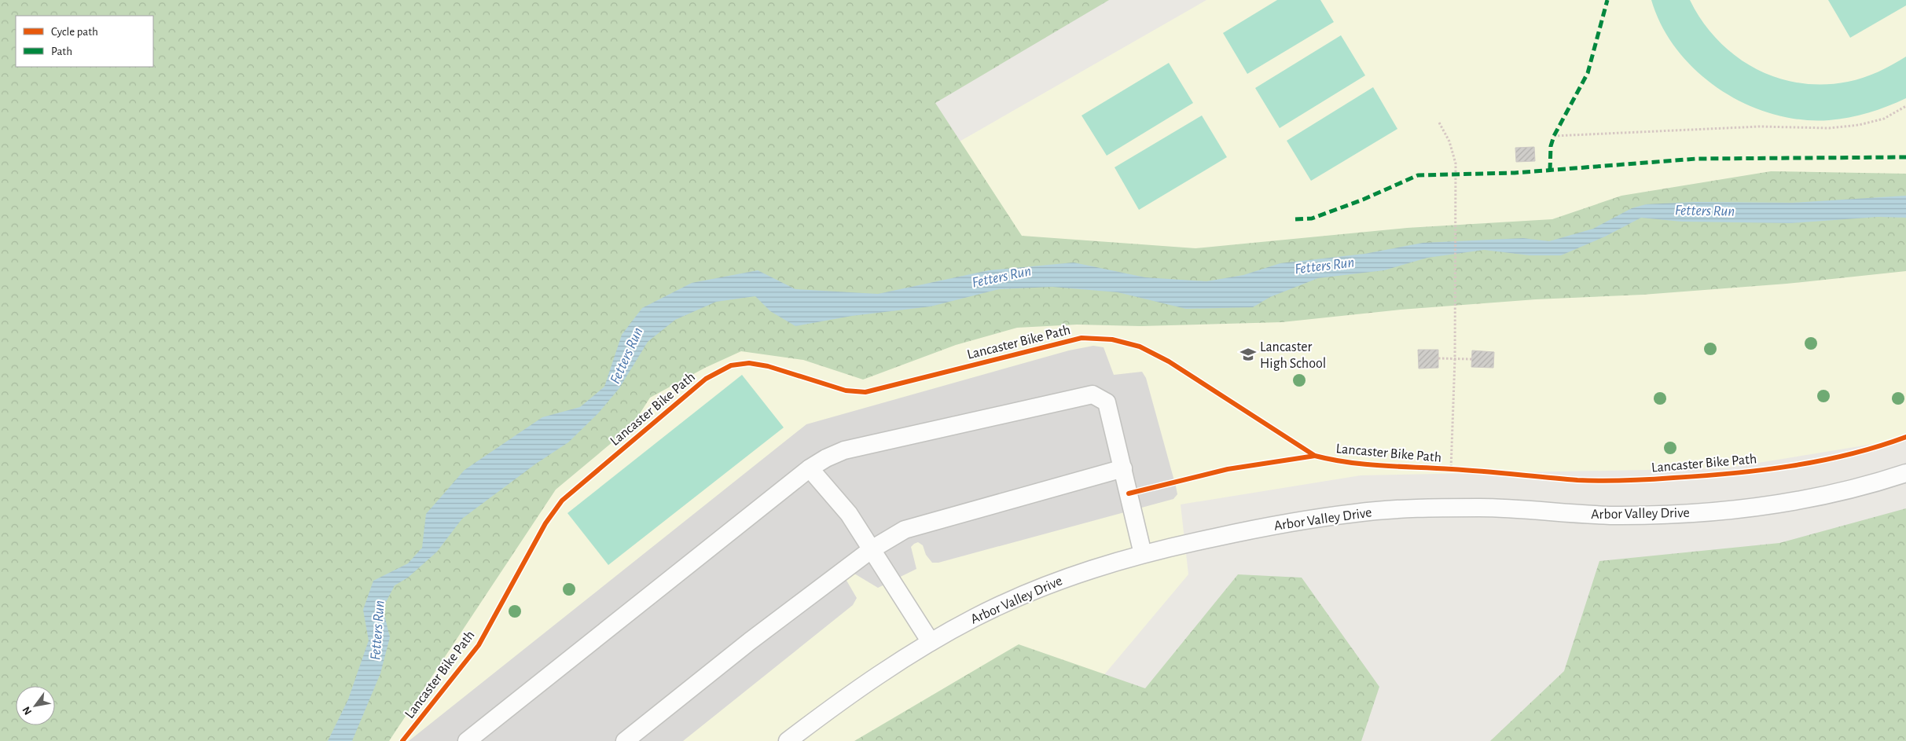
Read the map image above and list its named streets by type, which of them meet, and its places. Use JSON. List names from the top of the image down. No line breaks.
{"streets":{"lane":["Arbor Valley Drive"],"cycle path":["Lancaster Bike Path"]},"water":["Fetters Run"],"places":{"school or university":["Lancaster High School"]},"legend":["Cycle path","Path"],"north":"bottom left"}
